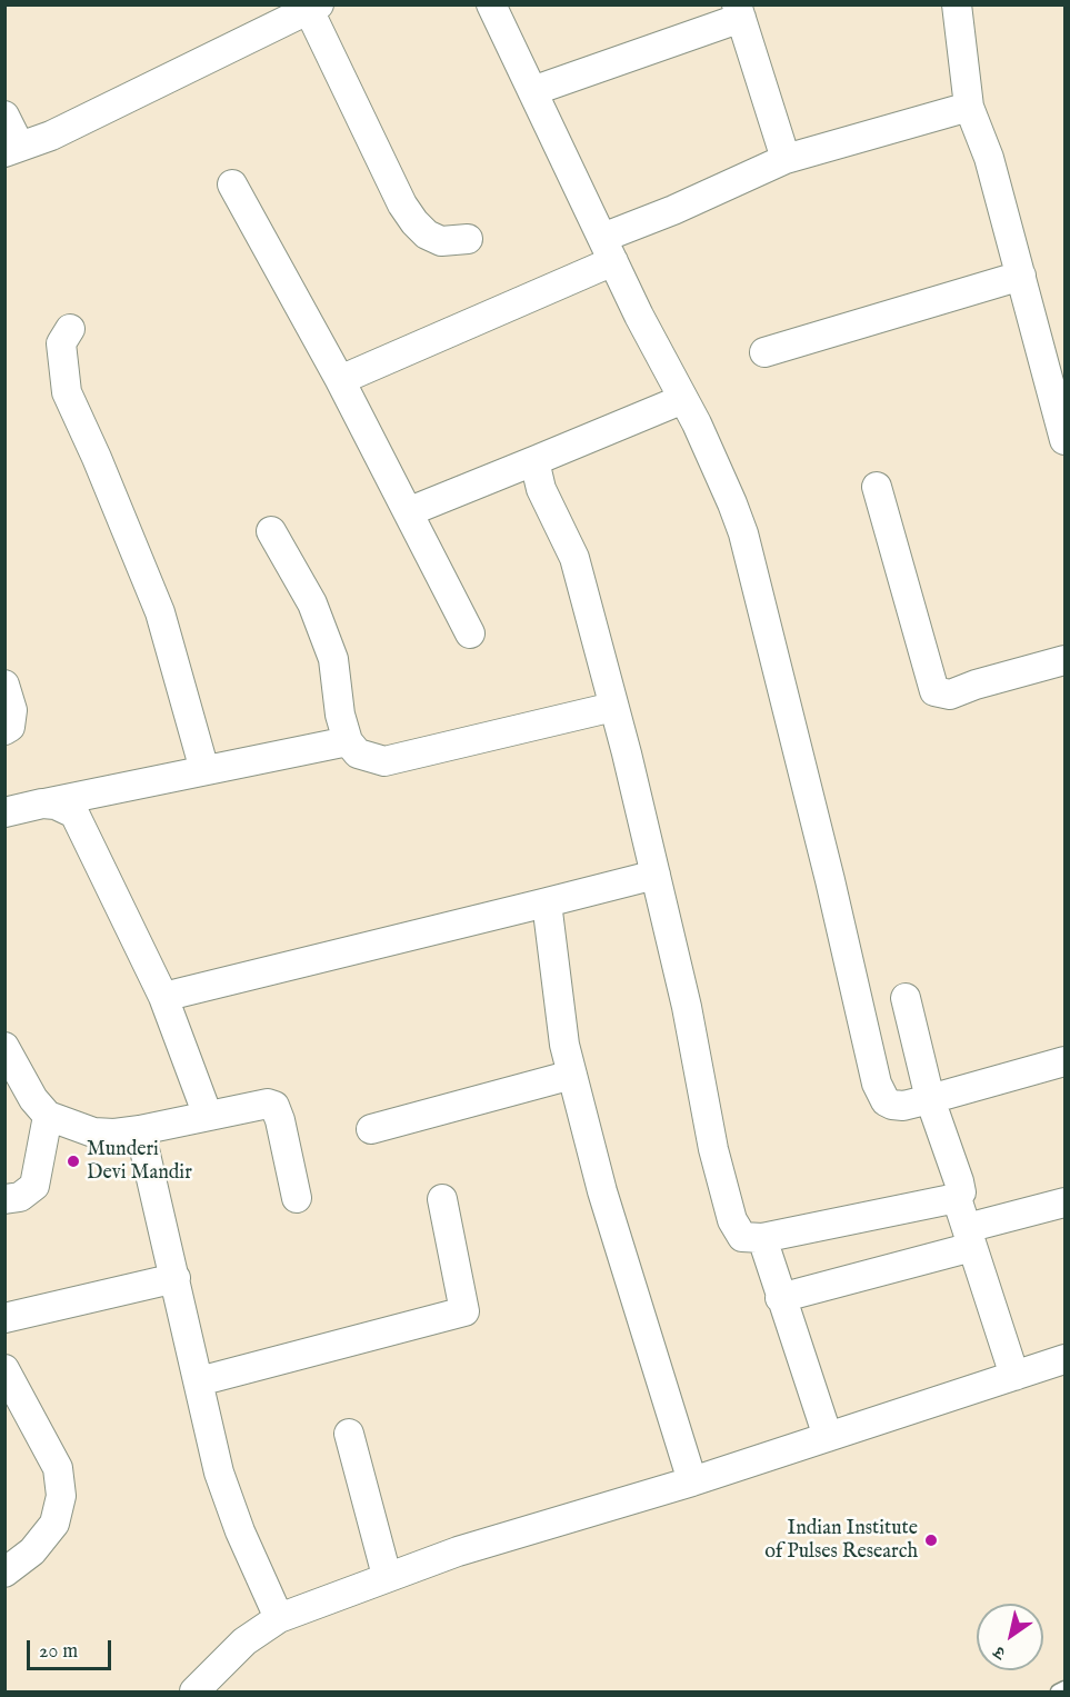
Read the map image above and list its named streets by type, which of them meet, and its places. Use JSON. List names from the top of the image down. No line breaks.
{"places":["Munderi Devi Mandir","Indian Institute of Pulses Research"],"scale_bar":"20 m","north":"bottom left"}
